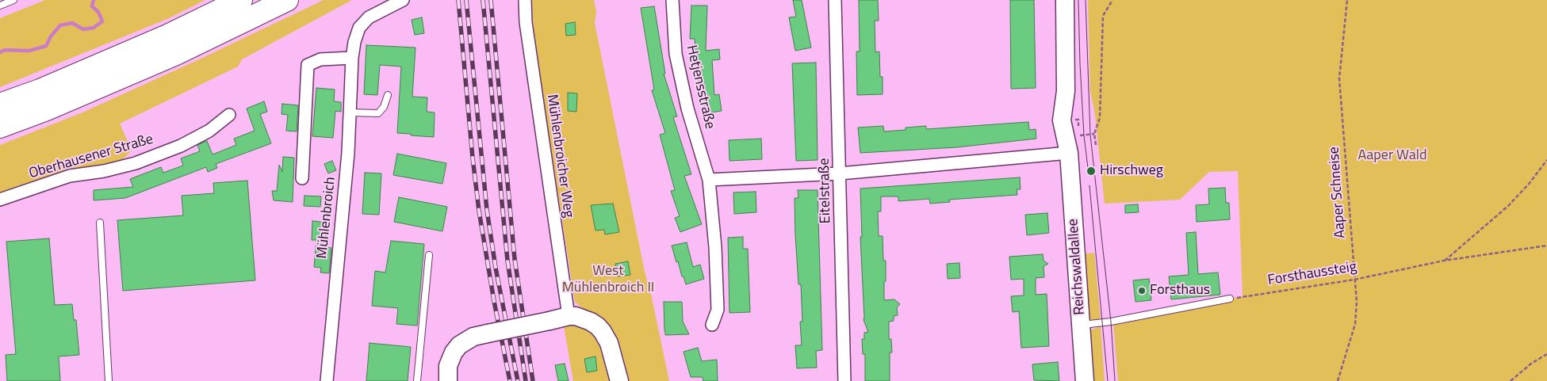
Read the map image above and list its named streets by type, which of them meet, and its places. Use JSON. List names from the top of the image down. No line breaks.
{"streets":{"main road":["Reichswaldallee"],"street":["Hetjensstraße","Mühlenbroicher Weg","Oberhausener Straße","Eitelstraße","Mühlenbroich"],"path":["Aaper Schneise","Forsthaussteig"]},"crossings":[["Aaper Schneise","Forsthaussteig"]],"parks":["Aaper Wald","West Mühlenbroich II"],"places":["Hirschweg","Forsthaus"]}
